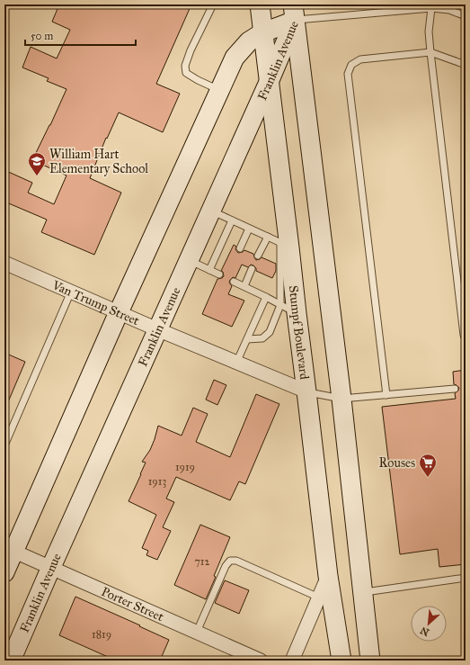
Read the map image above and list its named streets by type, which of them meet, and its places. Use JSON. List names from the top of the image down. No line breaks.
{"streets":{"main road":["Franklin Avenue","Stumpf Boulevard"],"street":["Van Trump Street","Porter Street"]},"crossings":[["Franklin Avenue","Van Trump Street"],["Franklin Avenue","Stumpf Boulevard"],["Franklin Avenue","Porter Street"],["Van Trump Street","Stumpf Boulevard"]],"places":{"school or university":["William Hart Elementary School"],"supermarket":["Rouses"]},"house_numbers":["1919","1913","712","1819"],"scale_bar":"50 m","north":"bottom left"}
